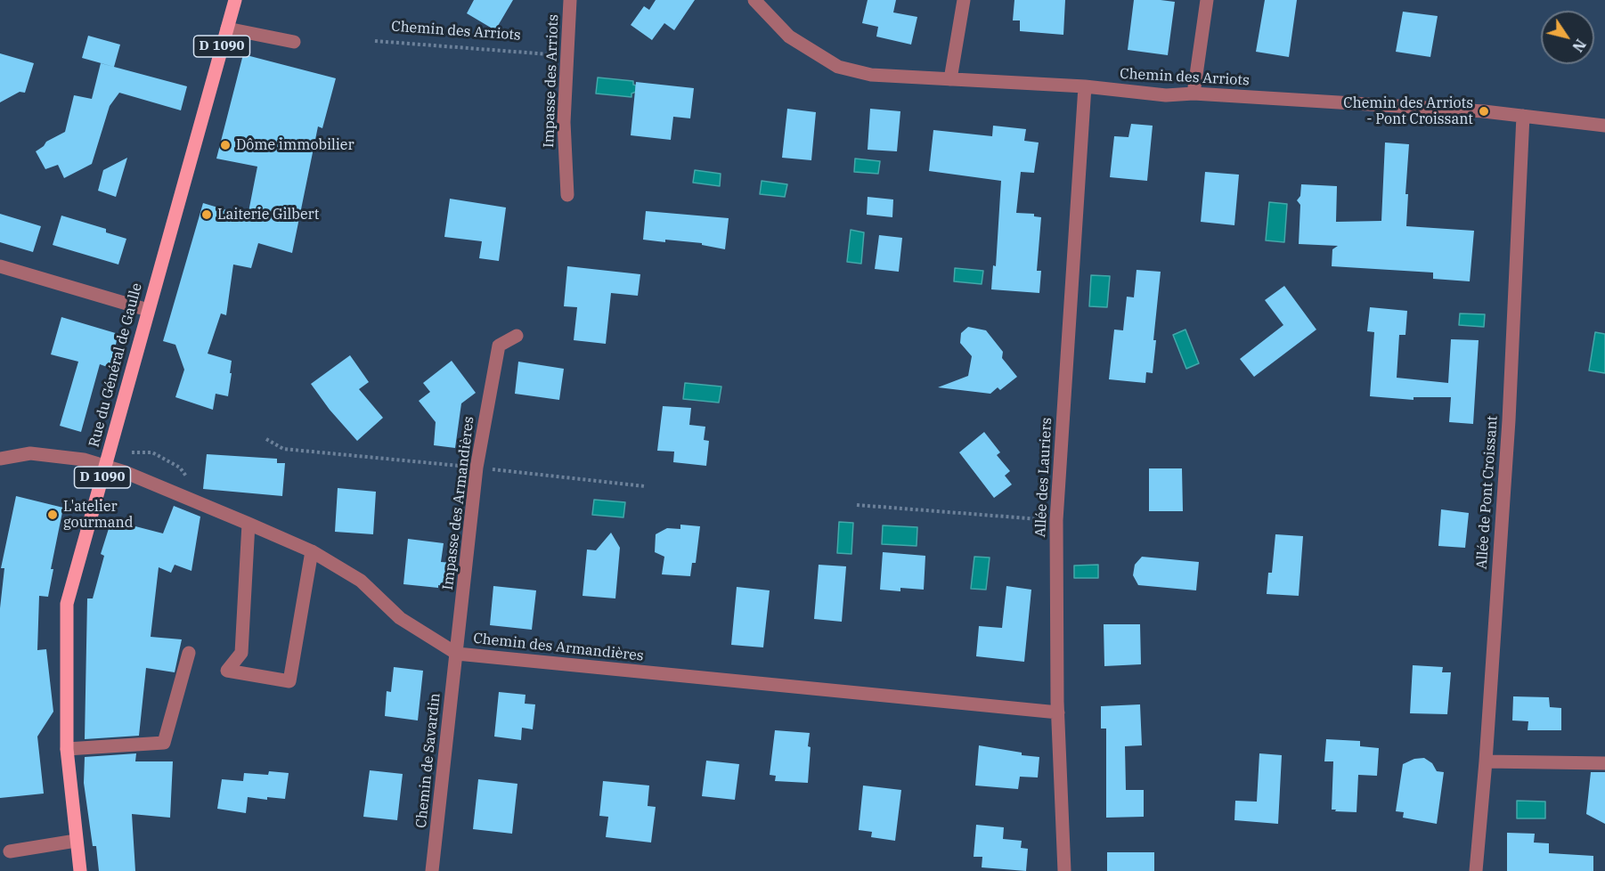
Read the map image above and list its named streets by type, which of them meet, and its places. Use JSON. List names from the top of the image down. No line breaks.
{"streets":{"main road":["D 1090","Rue du Général de Gaulle"],"street":["Chemin des Arriots","Impasse des Arriots","Allée des Lauriers","Allée de Pont Croissant","Impasse des Armandières","Chemin des Armandières","Chemin de Savardin"]},"crossings":[["Chemin des Arriots","Impasse des Arriots"],["Chemin des Arriots","Allée des Lauriers"],["Chemin des Arriots","Allée de Pont Croissant"],["Rue du Général de Gaulle","Chemin des Armandières"],["Allée des Lauriers","Chemin des Armandières"],["Impasse des Armandières","Chemin des Armandières"],["Impasse des Armandières","Chemin de Savardin"],["Chemin des Armandières","Chemin de Savardin"]],"places":["Chemin des Arriots - Pont Croissant","Dôme immobilier","Laiterie Gilbert","L'atelier gourmand"],"north":"bottom right"}
